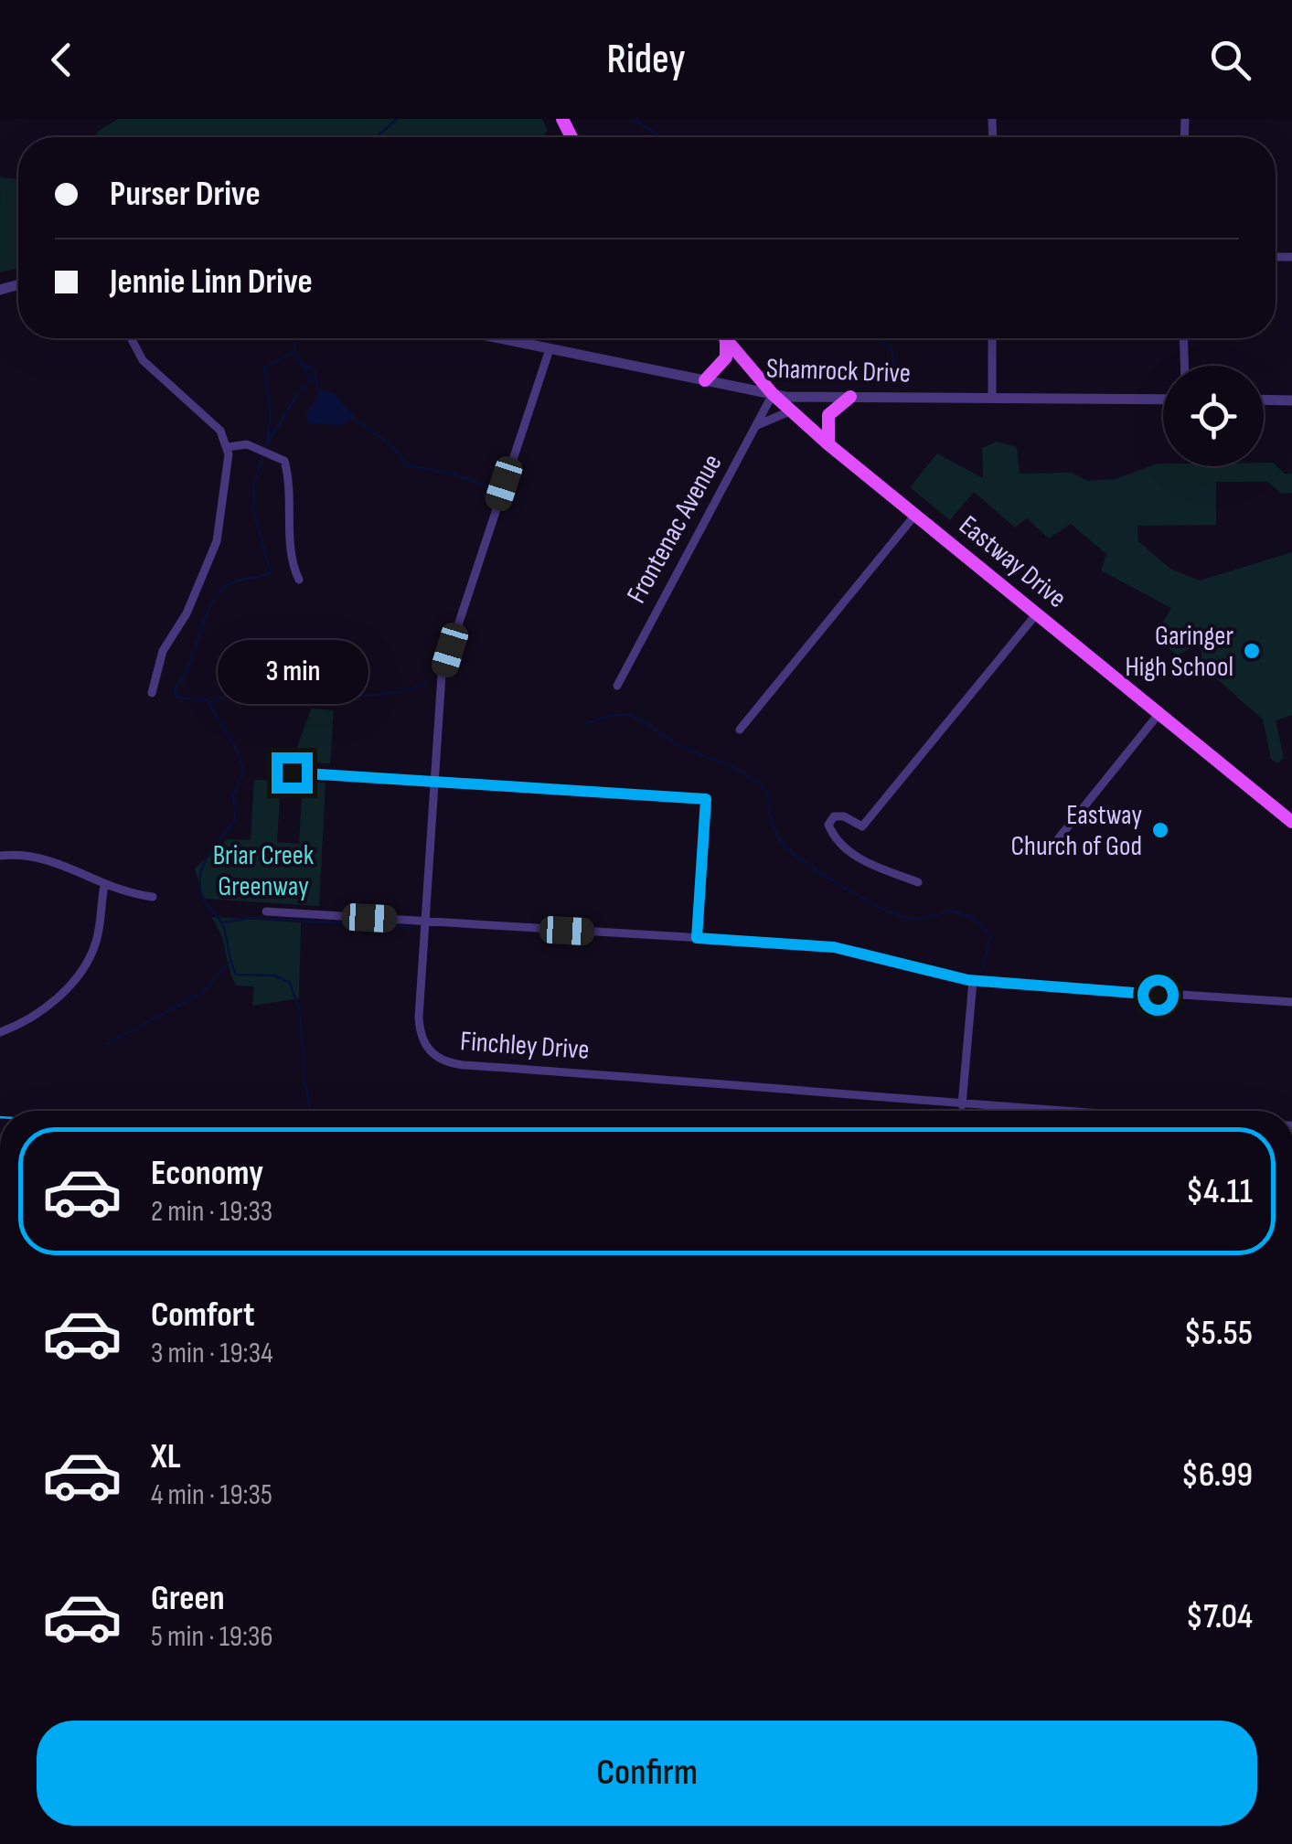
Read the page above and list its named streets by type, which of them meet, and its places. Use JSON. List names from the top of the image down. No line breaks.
{"streets":{"main road":["Eastway Drive"],"street":["Shamrock Drive","Frontenac Avenue","Finchley Drive"]},"crossings":[["Shamrock Drive","Frontenac Avenue"],["Shamrock Drive","Eastway Drive"],["Shamrock Drive","Finchley Drive"],["Frontenac Avenue","Eastway Drive"]],"parks":["Briar Creek Greenway"],"places":["Garinger High School","Eastway Church of God"],"page":{"header":"Ridey","banner":["Purser Drive","Jennie Linn Drive"],"bubble":"3 min","list":[{"name":"Economy","note":"2 min · 19:33","value":"$4.11"},{"name":"Comfort","note":"3 min · 19:34","value":"$5.55"},{"name":"XL","note":"4 min · 19:35","value":"$6.99"},{"name":"Green","note":"5 min · 19:36","value":"$7.04"}],"buttons":"Confirm"}}
